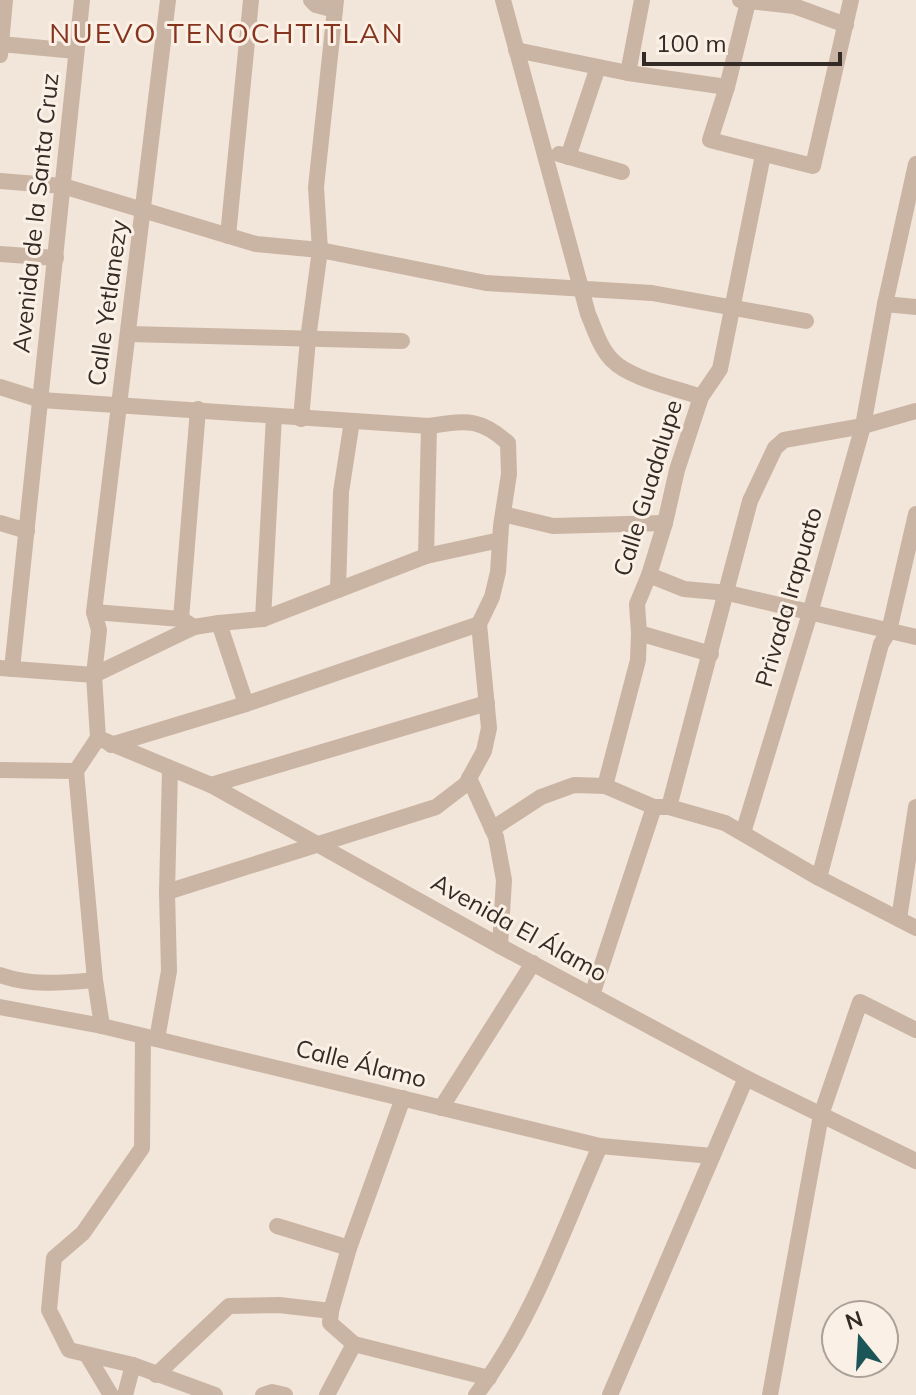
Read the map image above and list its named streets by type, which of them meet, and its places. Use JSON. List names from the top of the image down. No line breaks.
{"streets":{"street":["Avenida de la Santa Cruz","Calle Yetlanezy","Calle Guadalupe","Privada Irapuato","Avenida El Álamo","Calle Álamo"]},"crossings":[["Calle Yetlanezy","Avenida El Álamo"]],"districts":["NUEVO TENOCHTITLAN"],"scale_bar":"100 m","north":"top"}
